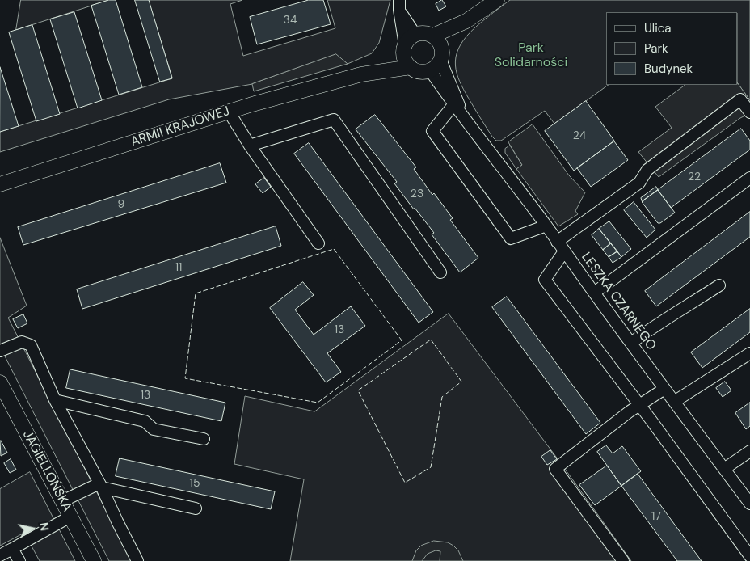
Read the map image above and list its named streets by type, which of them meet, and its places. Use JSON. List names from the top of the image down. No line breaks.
{"streets":{"street":["ARMII KRAJOWEJ","LESZKA CZARNEGO","JAGIELLOŃSKA"]},"crossings":[["ARMII KRAJOWEJ","LESZKA CZARNEGO"]],"parks":["Park Solidarności"],"house_numbers":["34","24","22","23","9","11","13","13","15","17"],"legend":["Ulica","Park","Budynek"],"north":"right"}
